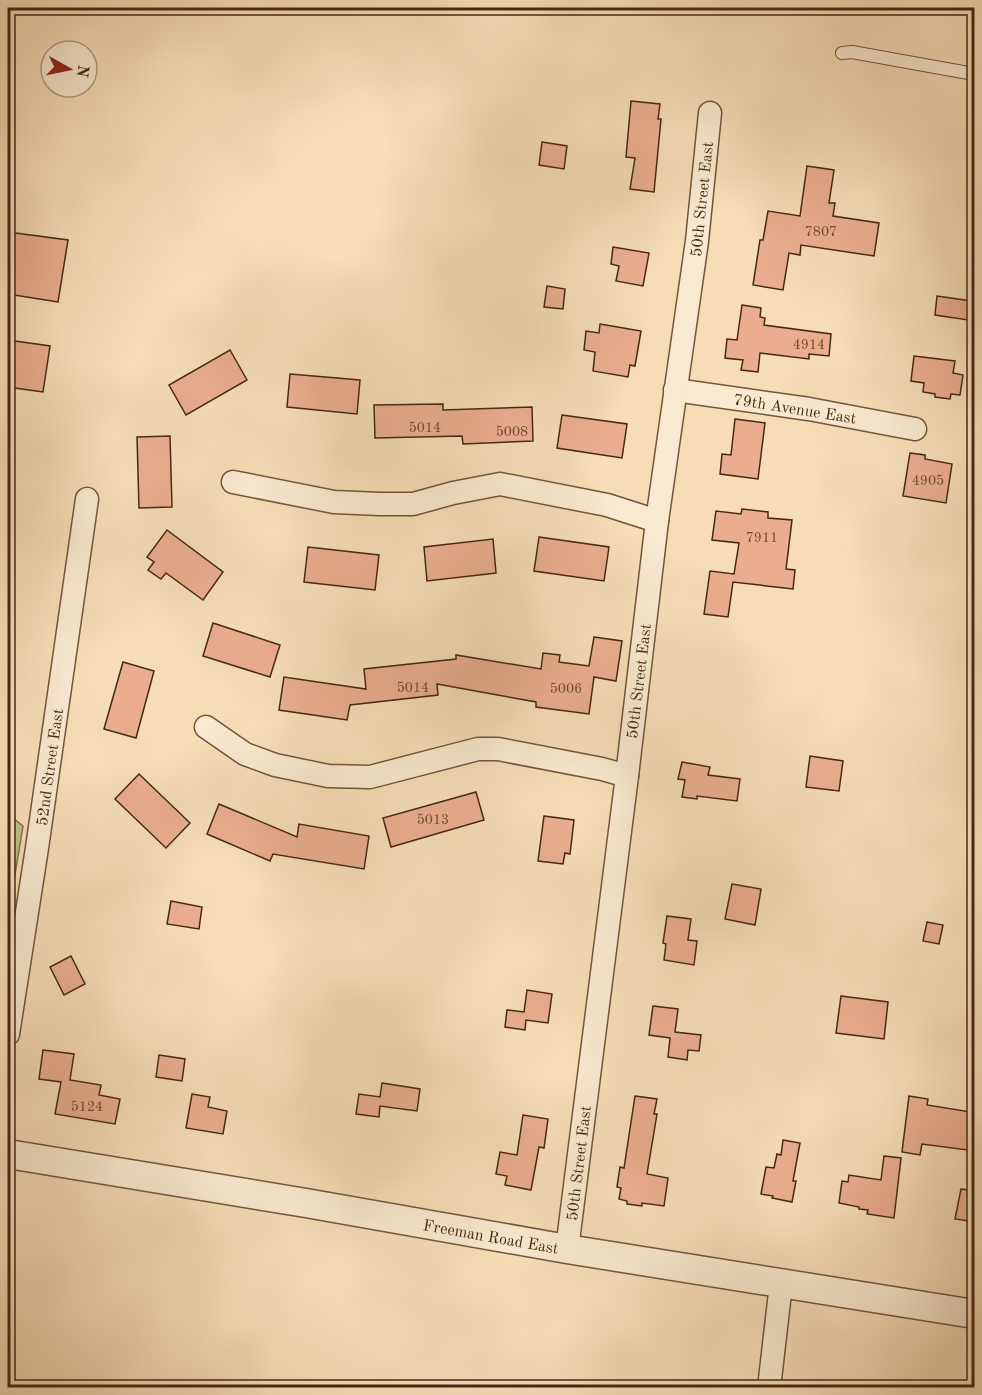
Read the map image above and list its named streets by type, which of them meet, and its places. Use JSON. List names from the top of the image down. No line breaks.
{"streets":{"street":["50th Street East","79th Avenue East","52nd Street East","Freeman Road East"]},"crossings":[["50th Street East","79th Avenue East"],["50th Street East","Freeman Road East"]],"house_numbers":["7807","4914","5014","5008","4905","7911","5014","5006","5013","5124"],"north":"right"}
